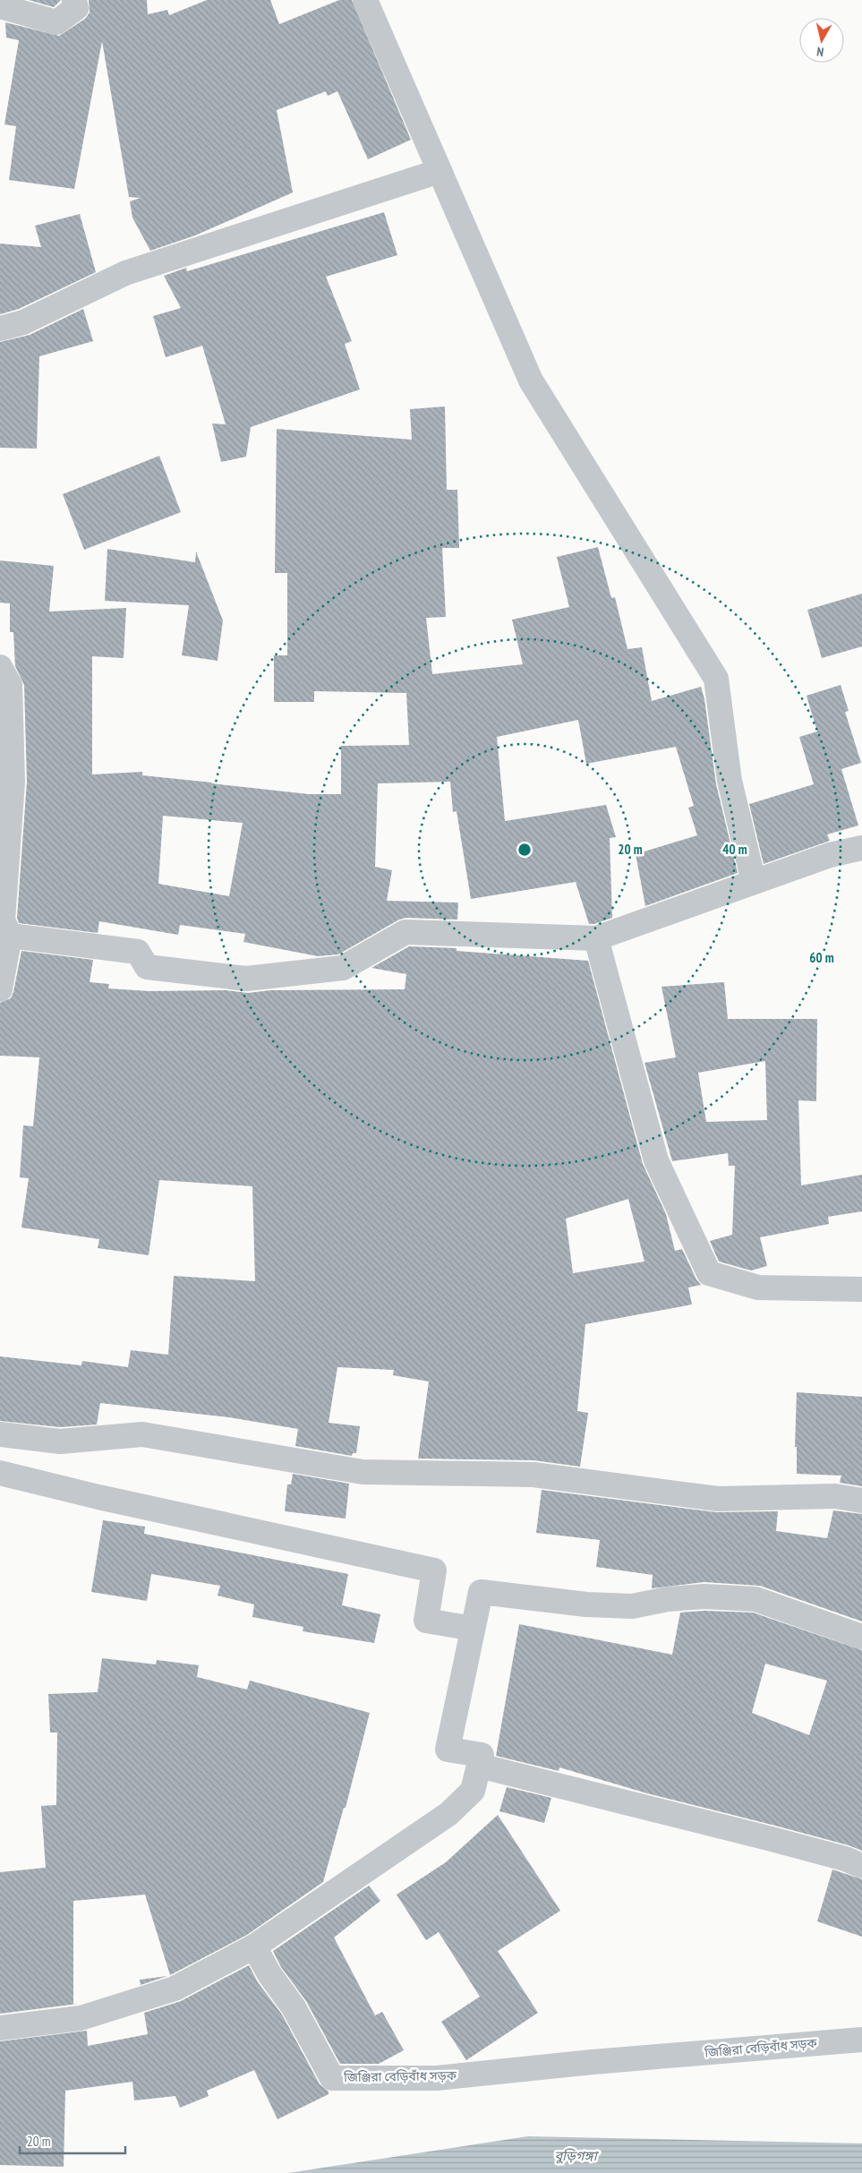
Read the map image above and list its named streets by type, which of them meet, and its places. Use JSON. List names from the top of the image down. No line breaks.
{"streets":{"street":["জিঞ্জিরা বেড়িবাঁধ সড়ক"]},"water":["বুড়িগঙ্গা"],"scale_bar":"20 m","north":"bottom","rings":["20 m","40 m","60 m"]}
